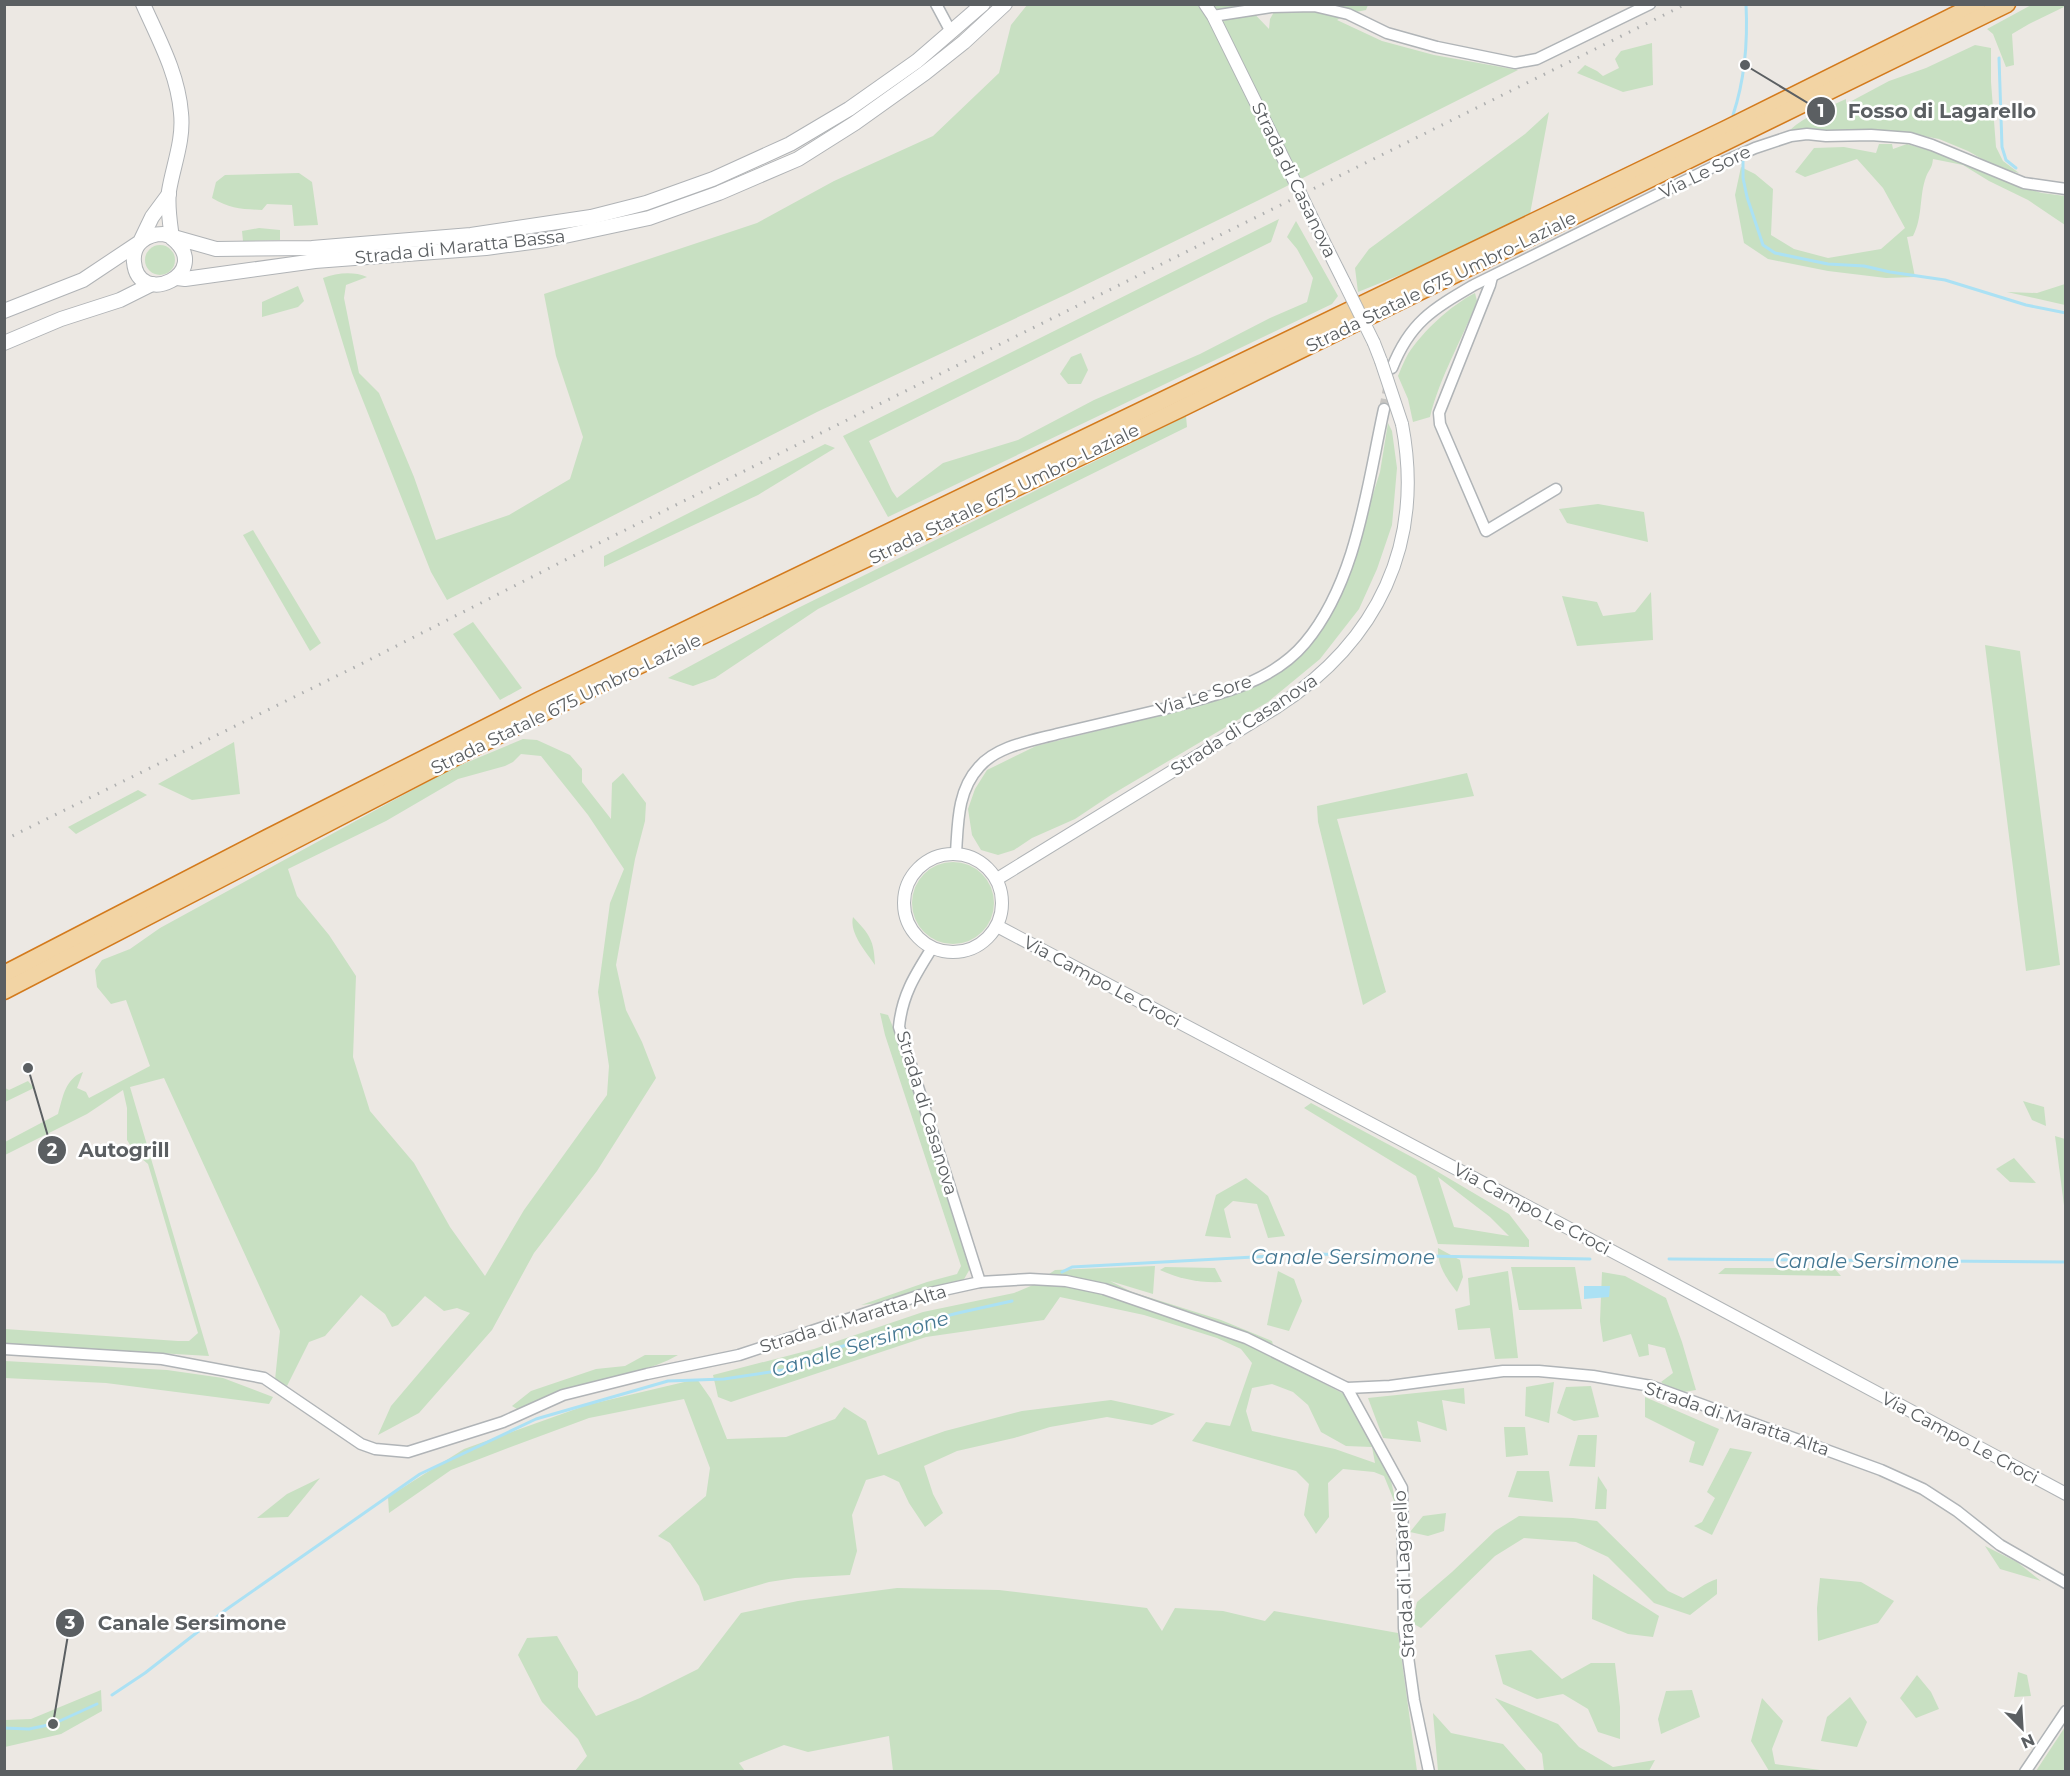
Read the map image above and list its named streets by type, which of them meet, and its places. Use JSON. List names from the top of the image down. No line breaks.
{"streets":{"highway":["Strada Statale 675 Umbro-Laziale"],"main road":["Strada di Maratta Bassa"],"street":["Via Le Sore","Strada di Casanova","Via Campo Le Croci","Strada di Maratta Alta","Strada di Lagarello"]},"crossings":[["Via Le Sore","Strada di Casanova"],["Via Le Sore","Via Campo Le Croci"],["Strada di Casanova","Via Campo Le Croci"],["Strada di Casanova","Strada di Maratta Alta"],["Strada di Maratta Alta","Strada di Lagarello"]],"water":["Canale Sersimone"],"places":["Fosso di Lagarello","Autogrill","Canale Sersimone"],"north":"bottom right"}
